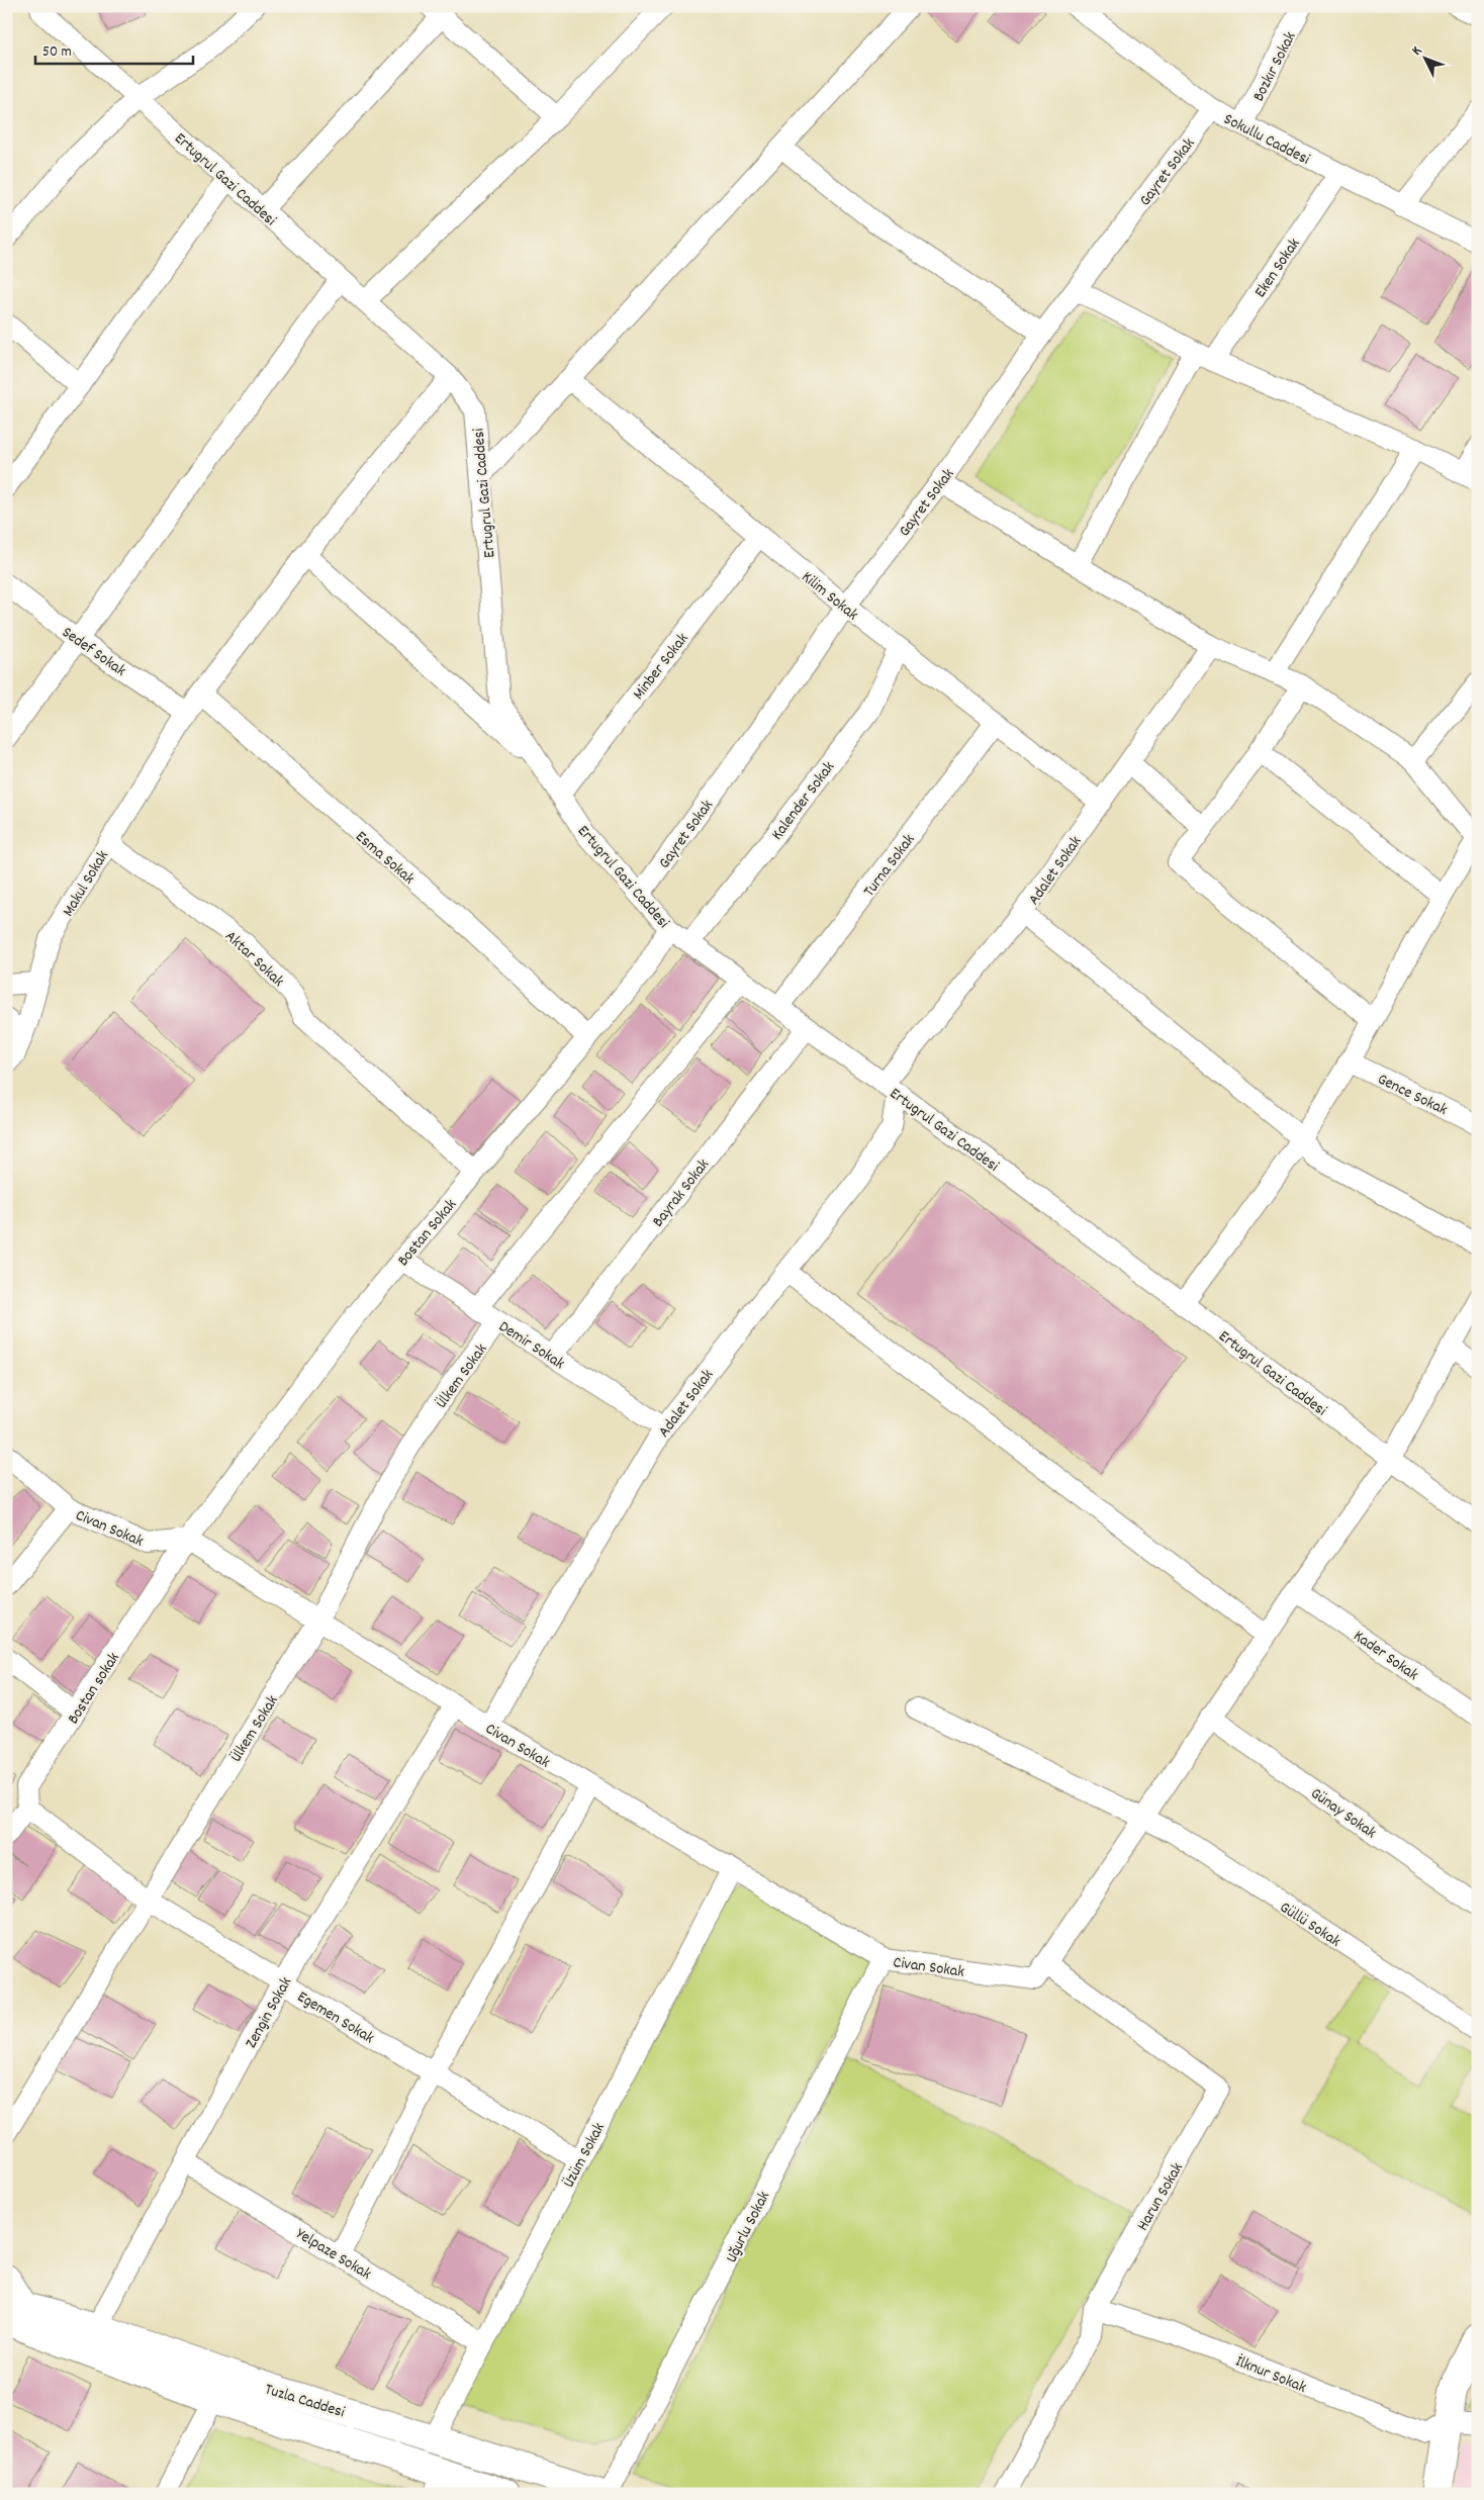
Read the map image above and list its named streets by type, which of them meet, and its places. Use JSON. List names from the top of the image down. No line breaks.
{"streets":{"main road":["Tuzla Caddesi"],"street":["Bozkır Sokak","Sokullu Caddesi","Gayret Sokak","Ertugrul Gazi Caddesi","Eken Sokak","Kilim Sokak","Sedef Sokak","Minber Sokak","Kalender Sokak","Esma Sokak","Turna Sokak","Adalet Sokak","Makul Sokak","Aktar Sokak","Gence Sokak","Bayrak Sokak","Bostan Sokak","Demir Sokak","Ülkem Sokak","Civan Sokak","Kader Sokak","Bostan sokak","Günay Sokak","Güllü Sokak","Zengin Sokak","Egemen Sokak","Üzüm Sokak","Harun Sokak","Uğurlu Sokak","Yelpaze Sokak","İlknur Sokak"]},"crossings":[["Bozkır Sokak","Sokullu Caddesi"],["Sokullu Caddesi","Gayret Sokak"],["Sokullu Caddesi","Eken Sokak"],["Gayret Sokak","Ertugrul Gazi Caddesi"],["Gayret Sokak","Kilim Sokak"],["Ertugrul Gazi Caddesi","Minber Sokak"],["Ertugrul Gazi Caddesi","Kalender Sokak"],["Ertugrul Gazi Caddesi","Turna Sokak"],["Ertugrul Gazi Caddesi","Adalet Sokak"],["Ertugrul Gazi Caddesi","Bayrak Sokak"],["Ertugrul Gazi Caddesi","Bostan Sokak"],["Kilim Sokak","Minber Sokak"],["Kilim Sokak","Kalender Sokak"],["Kilim Sokak","Turna Sokak"],["Kilim Sokak","Adalet Sokak"],["Sedef Sokak","Makul Sokak"],["Esma Sokak","Bostan Sokak"],["Adalet Sokak","Demir Sokak"],["Adalet Sokak","Civan Sokak"],["Makul Sokak","Aktar Sokak"],["Aktar Sokak","Bostan Sokak"],["Bayrak Sokak","Demir Sokak"],["Bostan Sokak","Demir Sokak"],["Bostan Sokak","Civan Sokak"],["Bostan Sokak","Bostan sokak"],["Demir Sokak","Ülkem Sokak"],["Ülkem Sokak","Civan Sokak"],["Ülkem Sokak","Egemen Sokak"],["Civan Sokak","Bostan sokak"],["Civan Sokak","Zengin Sokak"],["Civan Sokak","Üzüm Sokak"],["Civan Sokak","Harun Sokak"],["Civan Sokak","Uğurlu Sokak"],["Bostan sokak","Egemen Sokak"],["Zengin Sokak","Egemen Sokak"],["Zengin Sokak","Yelpaze Sokak"],["Zengin Sokak","Tuzla Caddesi"],["Egemen Sokak","Üzüm Sokak"],["Üzüm Sokak","Yelpaze Sokak"],["Üzüm Sokak","Tuzla Caddesi"],["Harun Sokak","İlknur Sokak"],["Uğurlu Sokak","Tuzla Caddesi"]],"scale_bar":"50 m","north":"top left"}
